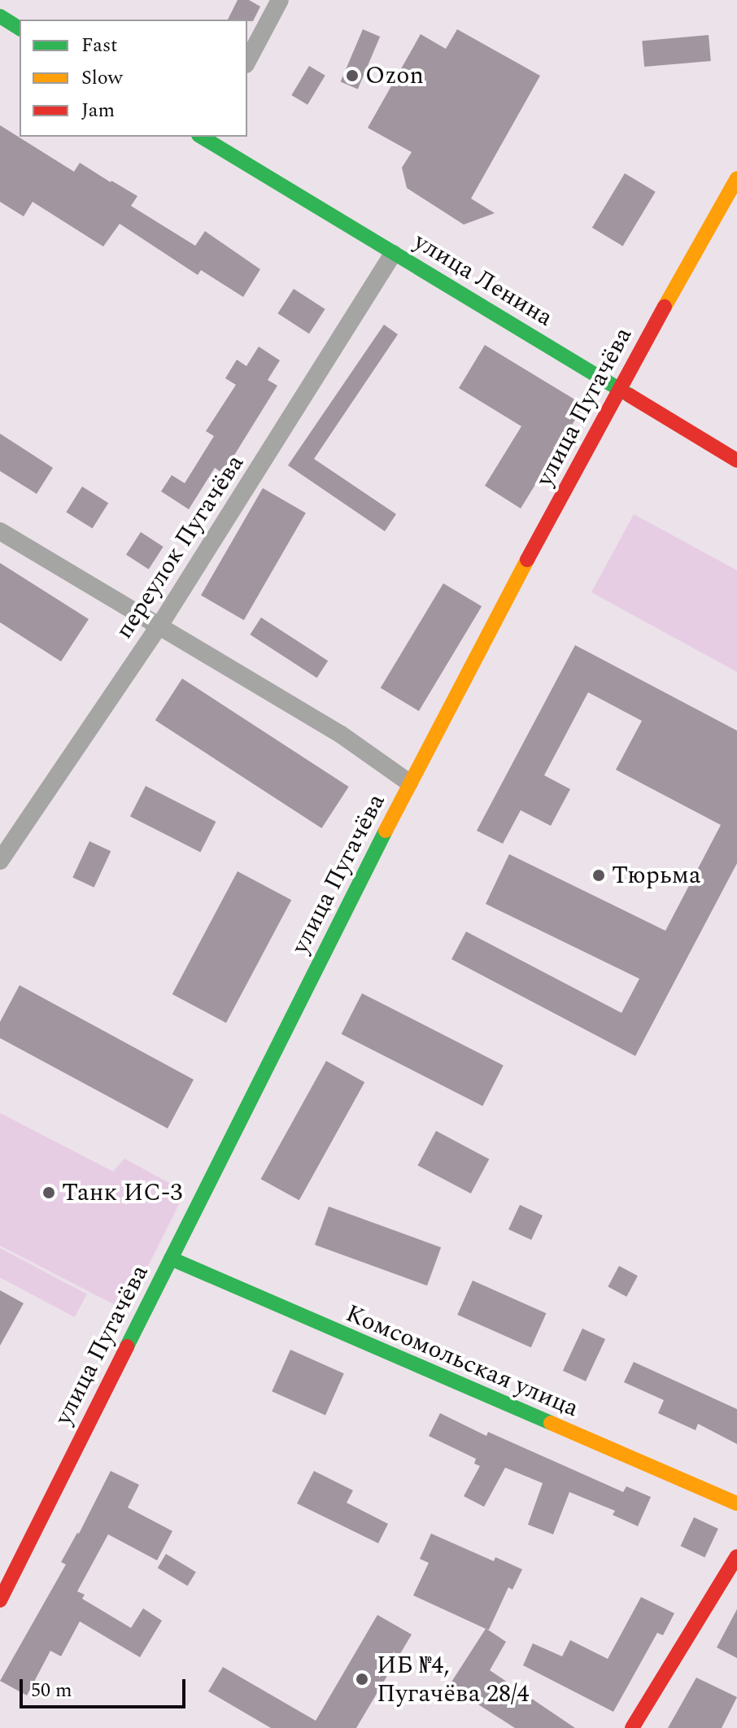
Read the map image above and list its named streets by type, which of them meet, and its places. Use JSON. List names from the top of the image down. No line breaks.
{"streets":{"main road":["улица Ленина","улица Пугачёва","Комсомольская улица"],"street":["переулок Пугачёва"]},"crossings":[["улица Ленина","улица Пугачёва"],["улица Ленина","переулок Пугачёва"],["улица Пугачёва","Комсомольская улица"]],"places":["Ozon","Тюрьма","Танк ИС-3","ИБ №4, Пугачёва 28/4"],"legend":["Fast","Slow","Jam"],"scale_bar":"50 m"}
